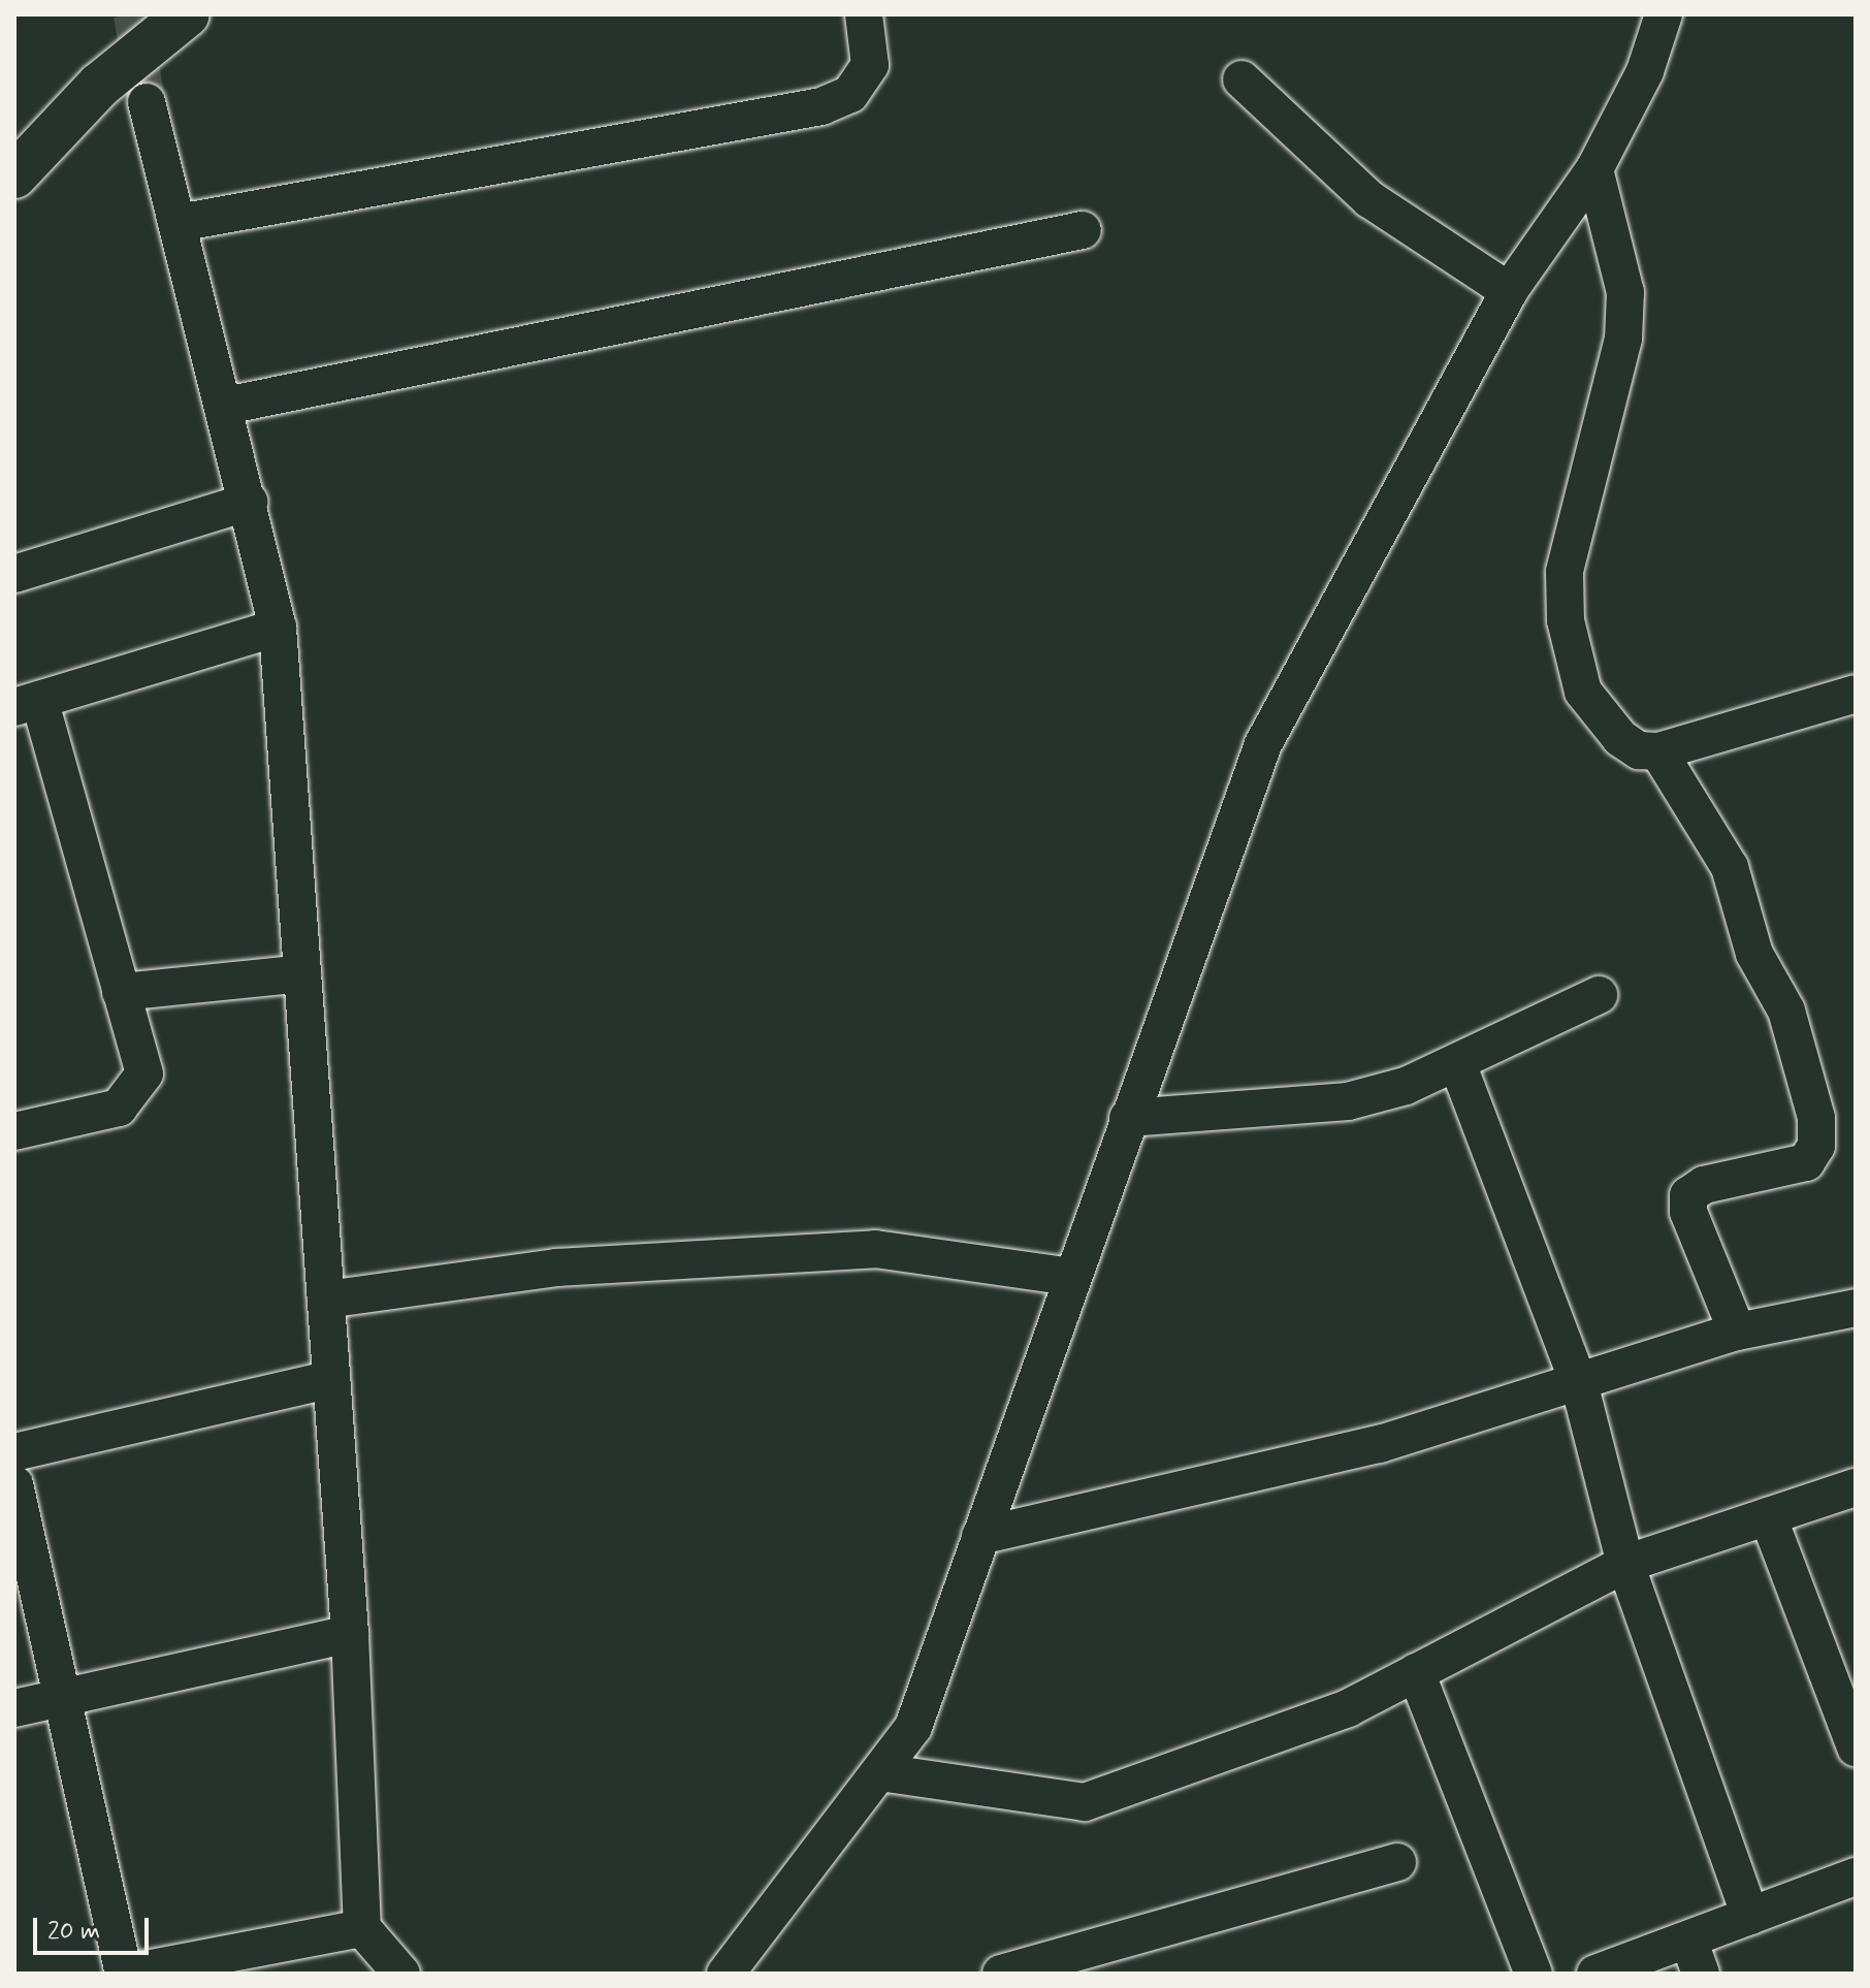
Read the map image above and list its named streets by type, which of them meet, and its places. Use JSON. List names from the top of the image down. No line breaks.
{"scale_bar":"20 m"}
